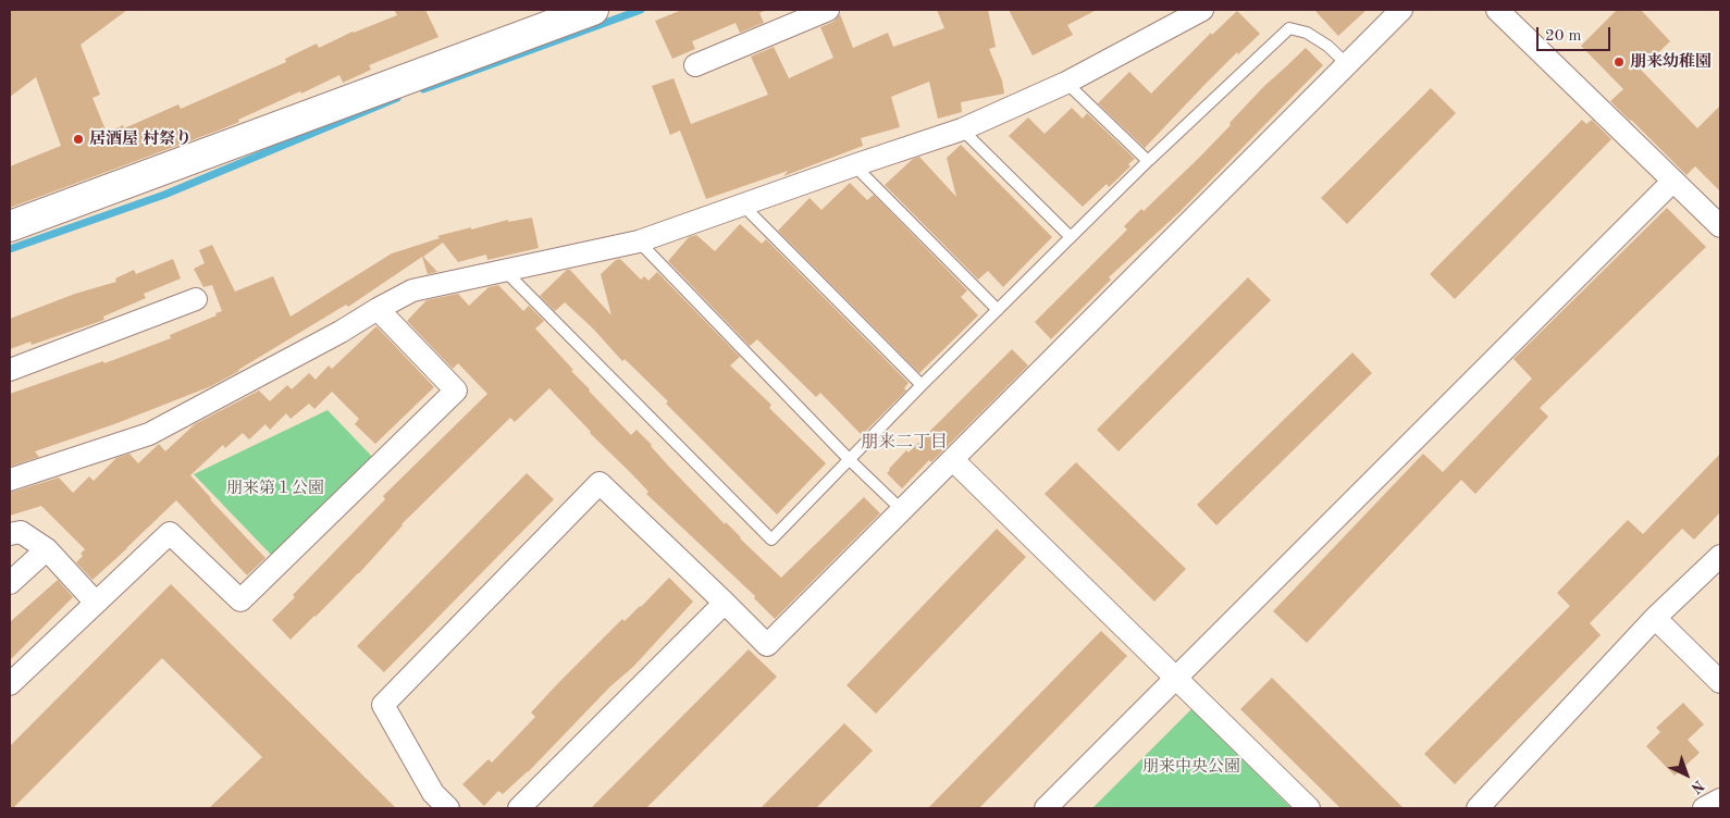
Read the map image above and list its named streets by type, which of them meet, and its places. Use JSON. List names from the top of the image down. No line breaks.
{"districts":["朋来二丁目"],"parks":["朋来第１公園","朋来中央公園"],"places":["朋来幼稚園","居酒屋 村祭り"],"scale_bar":"20 m","north":"bottom right"}
